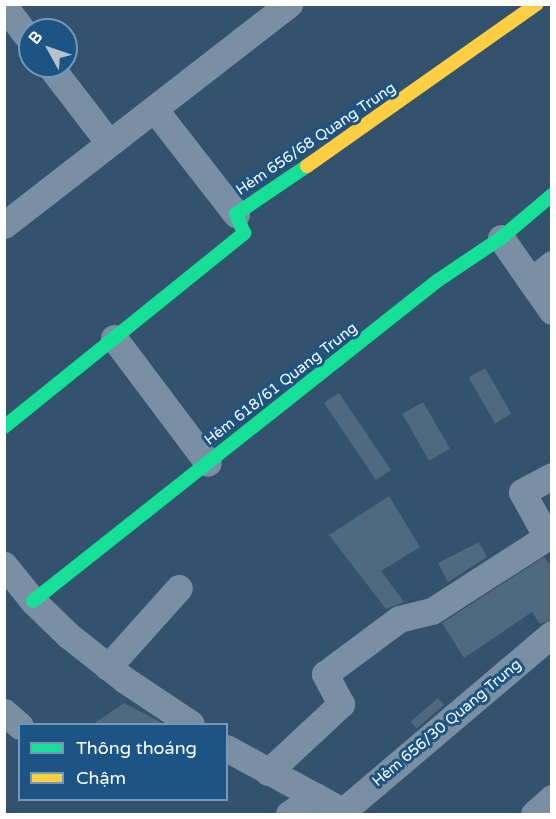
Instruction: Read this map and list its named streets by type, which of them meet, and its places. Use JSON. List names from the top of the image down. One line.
{"streets":{"street":["Hẻm 656/68 Quang Trung","Hẻm 618/61 Quang Trung","Hẻm 656/30 Quang Trung"]},"legend":["Thông thoáng","Chậm"],"north":"top left"}
